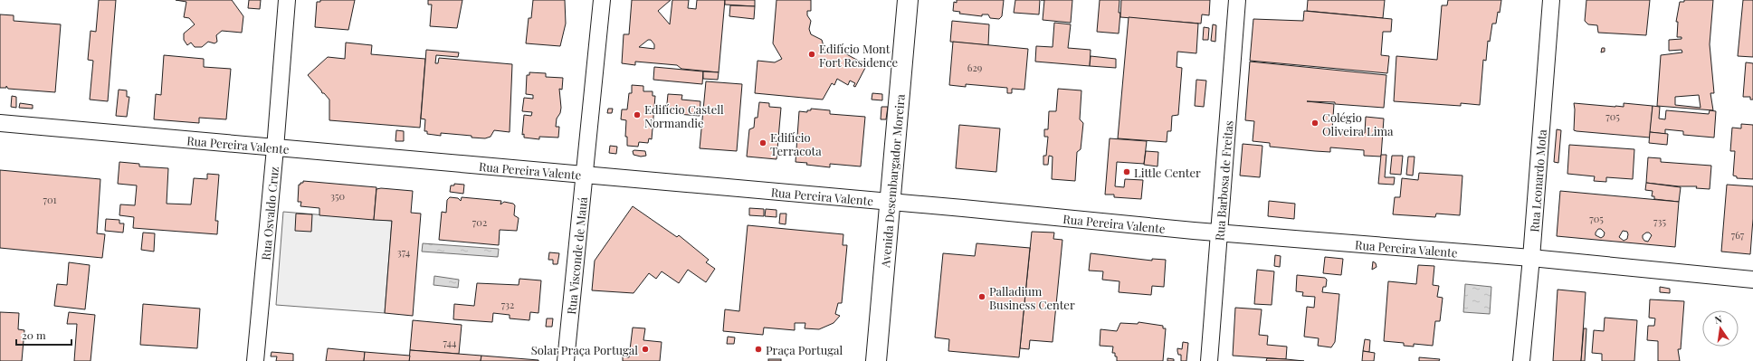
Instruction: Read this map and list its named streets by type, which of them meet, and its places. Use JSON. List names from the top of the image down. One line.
{"streets":{"main road":["Avenida Desembargador Moreira"],"street":["Rua Pereira Valente","Rua Barbosa de Freitas","Rua Leonardo Mota","Rua Osvaldo Cruz","Rua Visconde de Mauá"]},"crossings":[["Rua Pereira Valente","Rua Barbosa de Freitas"],["Rua Pereira Valente","Avenida Desembargador Moreira"],["Rua Pereira Valente","Rua Leonardo Mota"],["Rua Pereira Valente","Rua Osvaldo Cruz"],["Rua Pereira Valente","Rua Visconde de Mauá"]],"places":["Edifício Mont Fort Residence","Edifício Castell Normandie","Colégio Oliveira Lima","Edifício Terracota","Little Center","Palladium Business Center","Solar Praça Portugal","Praça Portugal"],"house_numbers":["629","705","350","701","705","735","702","767","374","732","744"],"scale_bar":"20 m","north":"top"}
